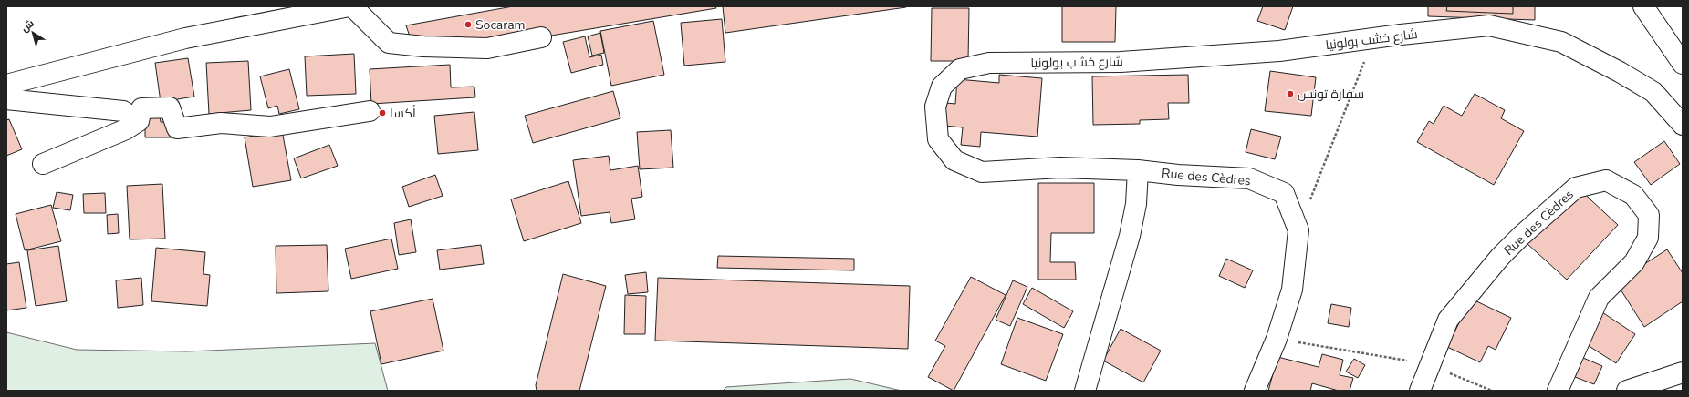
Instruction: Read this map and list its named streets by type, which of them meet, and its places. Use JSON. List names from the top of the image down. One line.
{"streets":{"street":["شارع خشب بولونيا","Rue des Cèdres"]},"crossings":[["شارع خشب بولونيا","Rue des Cèdres"]],"places":["Socaram","سفارة تونس","أكسا"],"north":"top left"}
